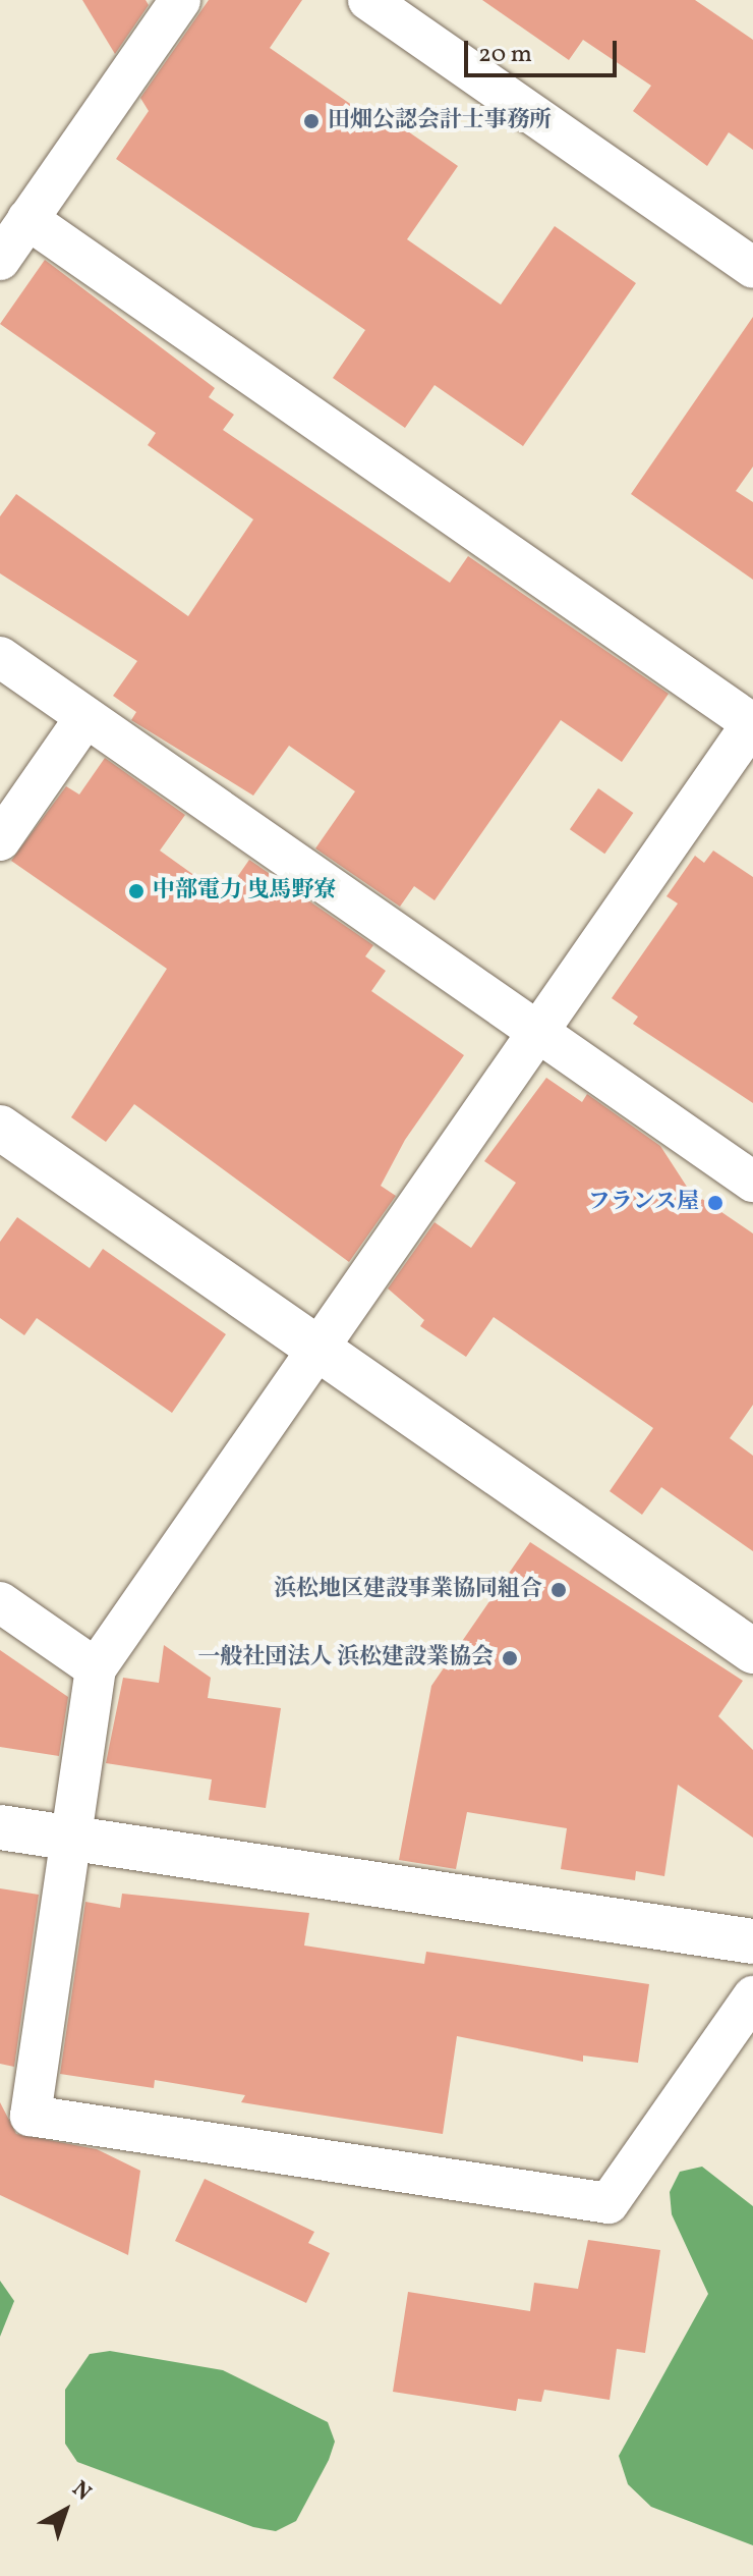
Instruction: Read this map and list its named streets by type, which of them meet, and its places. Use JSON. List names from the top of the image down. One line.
{"places":["田畑公認会計士事務所","中部電力 曳馬野寮","フランス屋","浜松地区建設事業協同組合","一般社団法人 浜松建設業協会"],"scale_bar":"20 m","north":"top right"}
